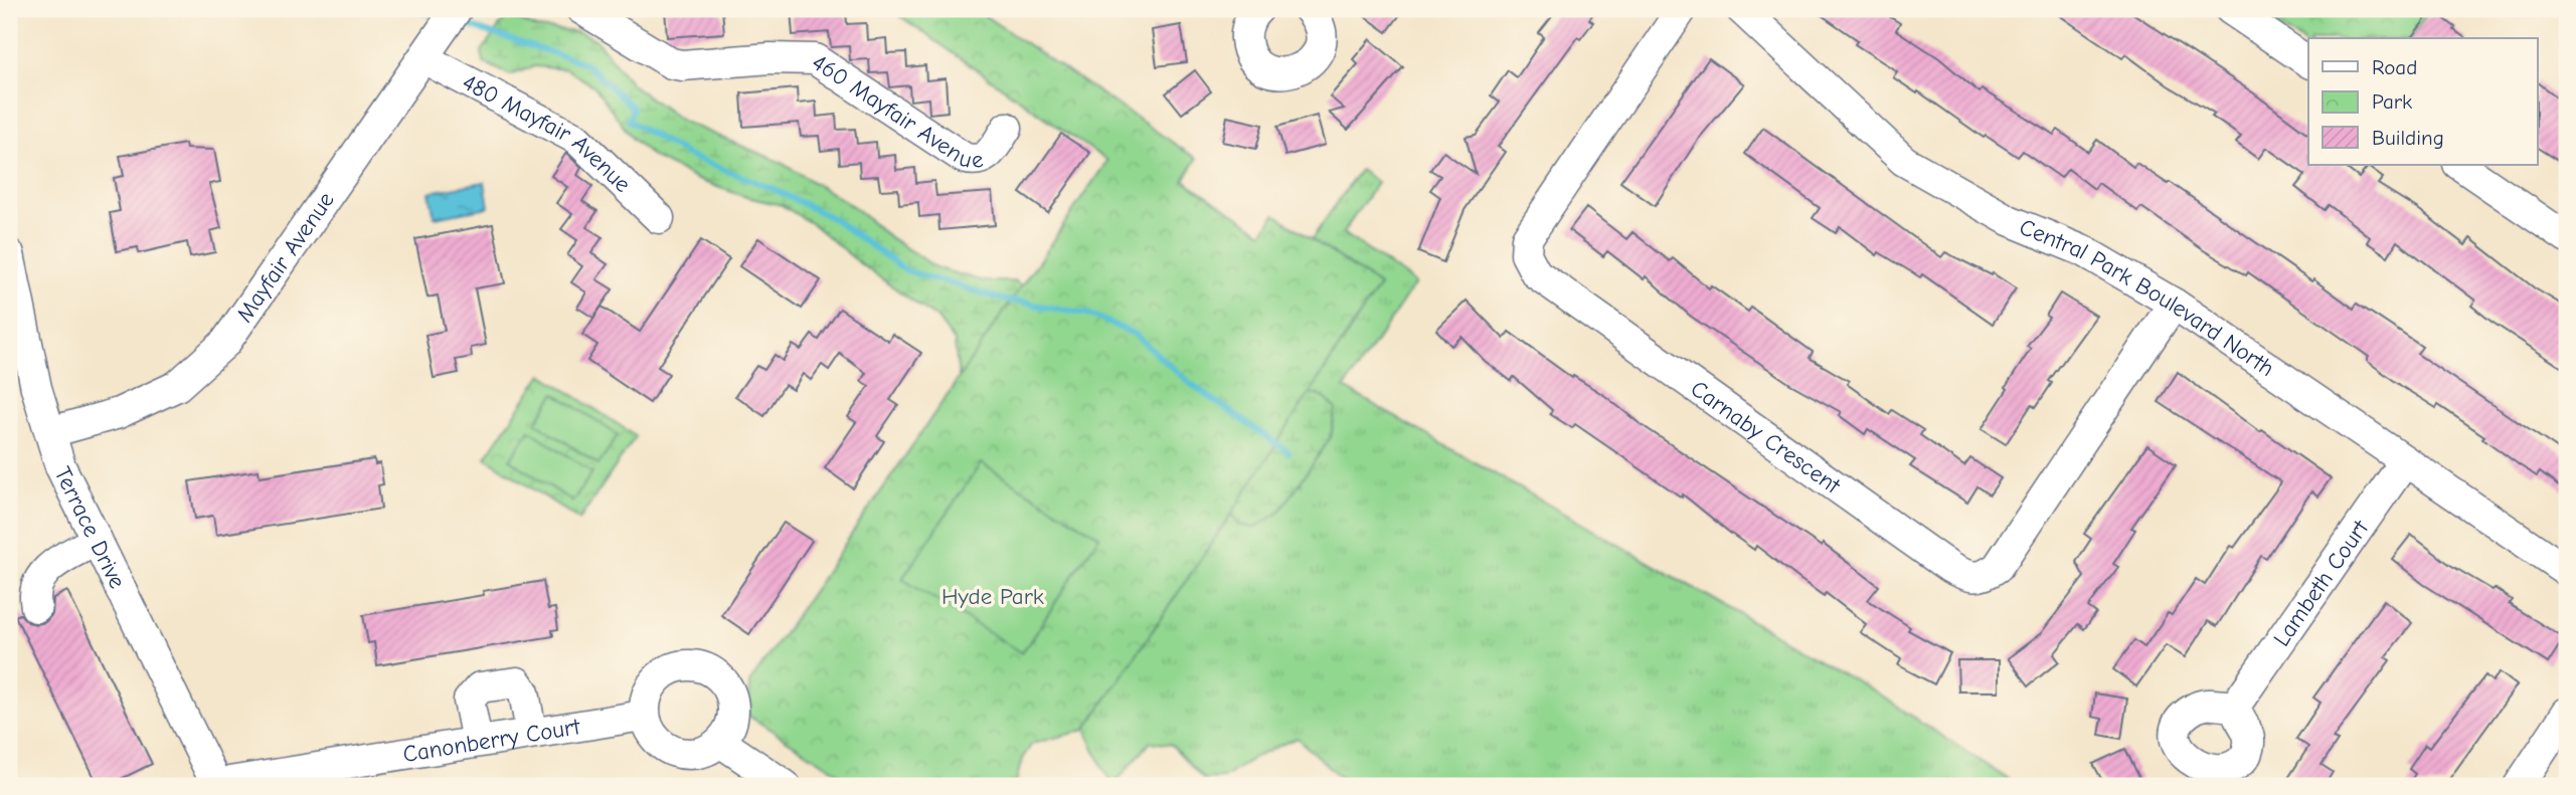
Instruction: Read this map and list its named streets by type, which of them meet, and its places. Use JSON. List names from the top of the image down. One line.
{"streets":{"street":["460 Mayfair Avenue","480 Mayfair Avenue","Mayfair Avenue","Central Park Boulevard North","Carnaby Crescent","Terrace Drive","Lambeth Court","Canonberry Court"]},"crossings":[["480 Mayfair Avenue","Mayfair Avenue"],["Mayfair Avenue","Terrace Drive"],["Central Park Boulevard North","Carnaby Crescent"],["Central Park Boulevard North","Lambeth Court"],["Terrace Drive","Canonberry Court"]],"parks":["Hyde Park"],"legend":["Road","Park","Building"]}
